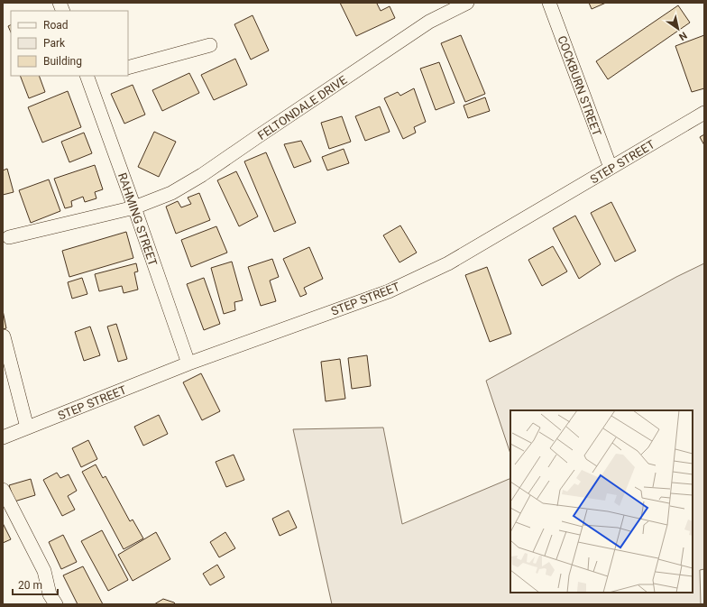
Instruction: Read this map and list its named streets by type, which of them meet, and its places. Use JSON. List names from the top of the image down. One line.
{"streets":{"street":["COCKBURN STREET","FELTONDALE DRIVE","STEP STREET","RAHMING STREET"]},"crossings":[["COCKBURN STREET","STEP STREET"],["FELTONDALE DRIVE","RAHMING STREET"],["STEP STREET","RAHMING STREET"]],"legend":["Road","Park","Building"],"scale_bar":"20 m","north":"bottom right"}
